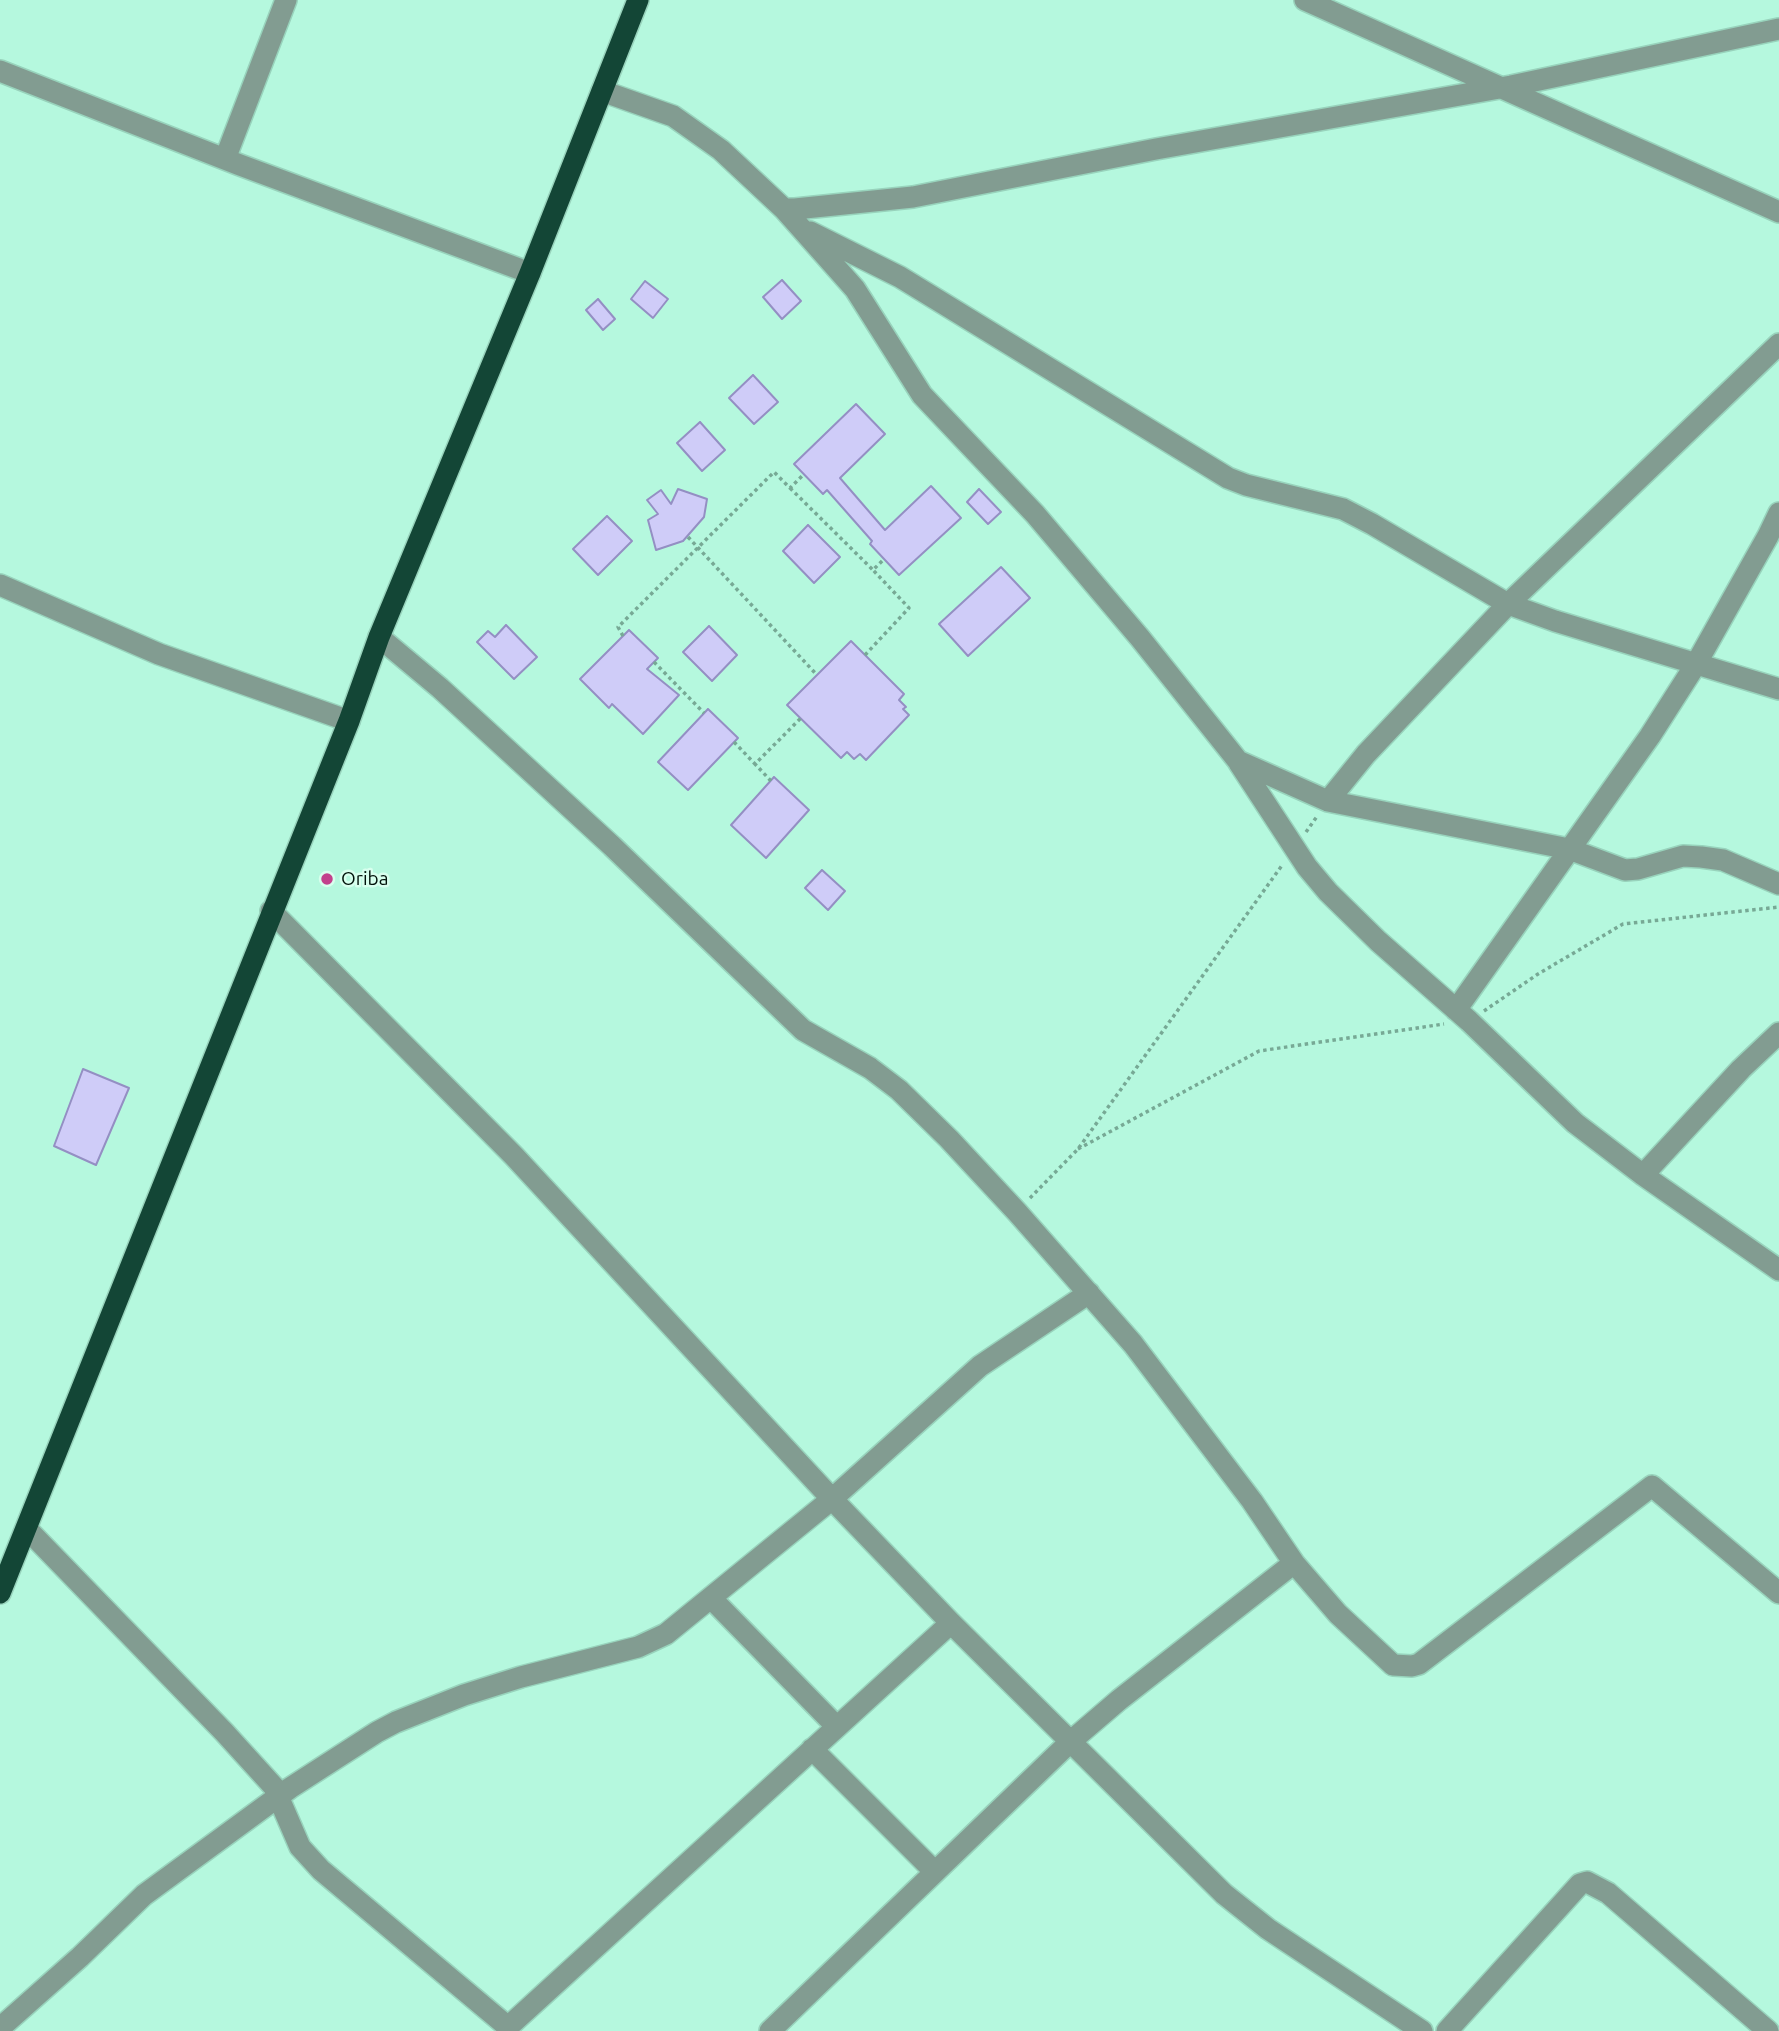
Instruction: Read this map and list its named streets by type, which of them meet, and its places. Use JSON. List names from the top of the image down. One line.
{"places":["Oriba"]}
